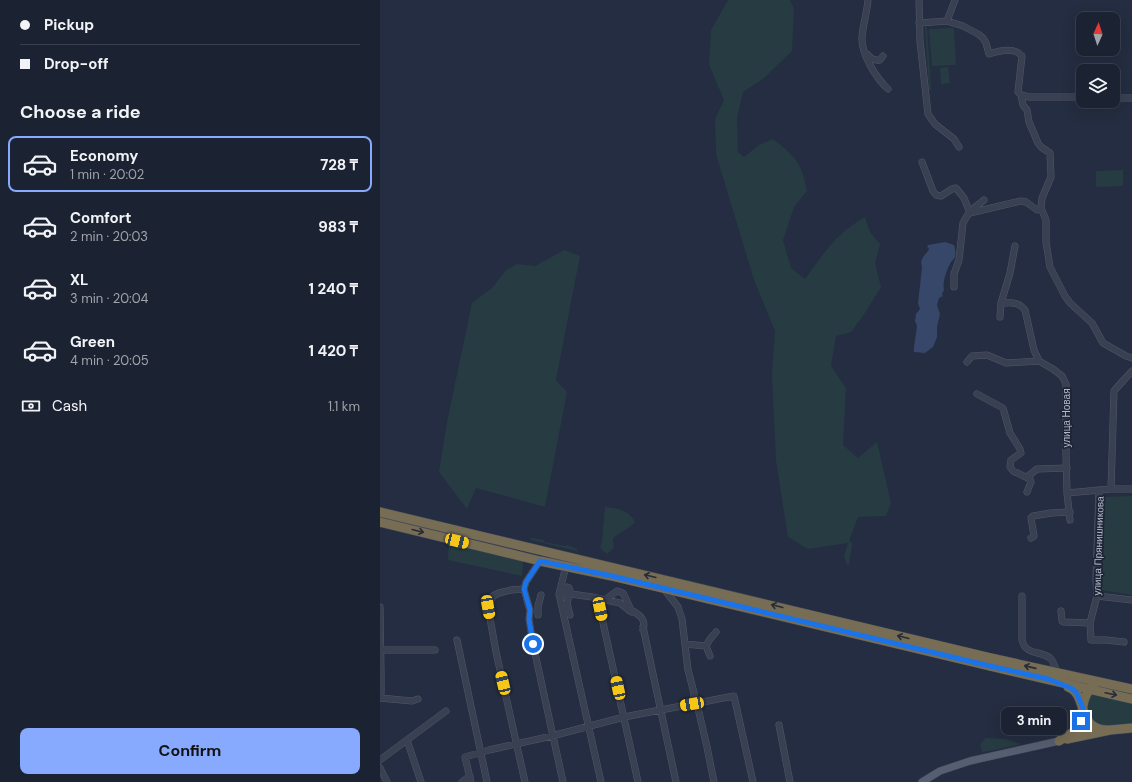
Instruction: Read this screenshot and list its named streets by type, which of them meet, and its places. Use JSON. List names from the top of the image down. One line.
{"streets":{"street":["улица Новая","улица Прянишникова"]},"north":"top","page":{"banner":["Pickup","Drop-off"],"heading":"Choose a ride","list":[{"name":"Economy","note":"1 min · 20:02","value":"728 ₸"},{"name":"Comfort","note":"2 min · 20:03","value":"983 ₸"},{"name":"XL","note":"3 min · 20:04","value":"1 240 ₸"},{"name":"Green","note":"4 min · 20:05","value":"1 420 ₸"}],"pay":["Cash","1.1 km"],"bubble":"3 min","buttons":"Confirm"}}
